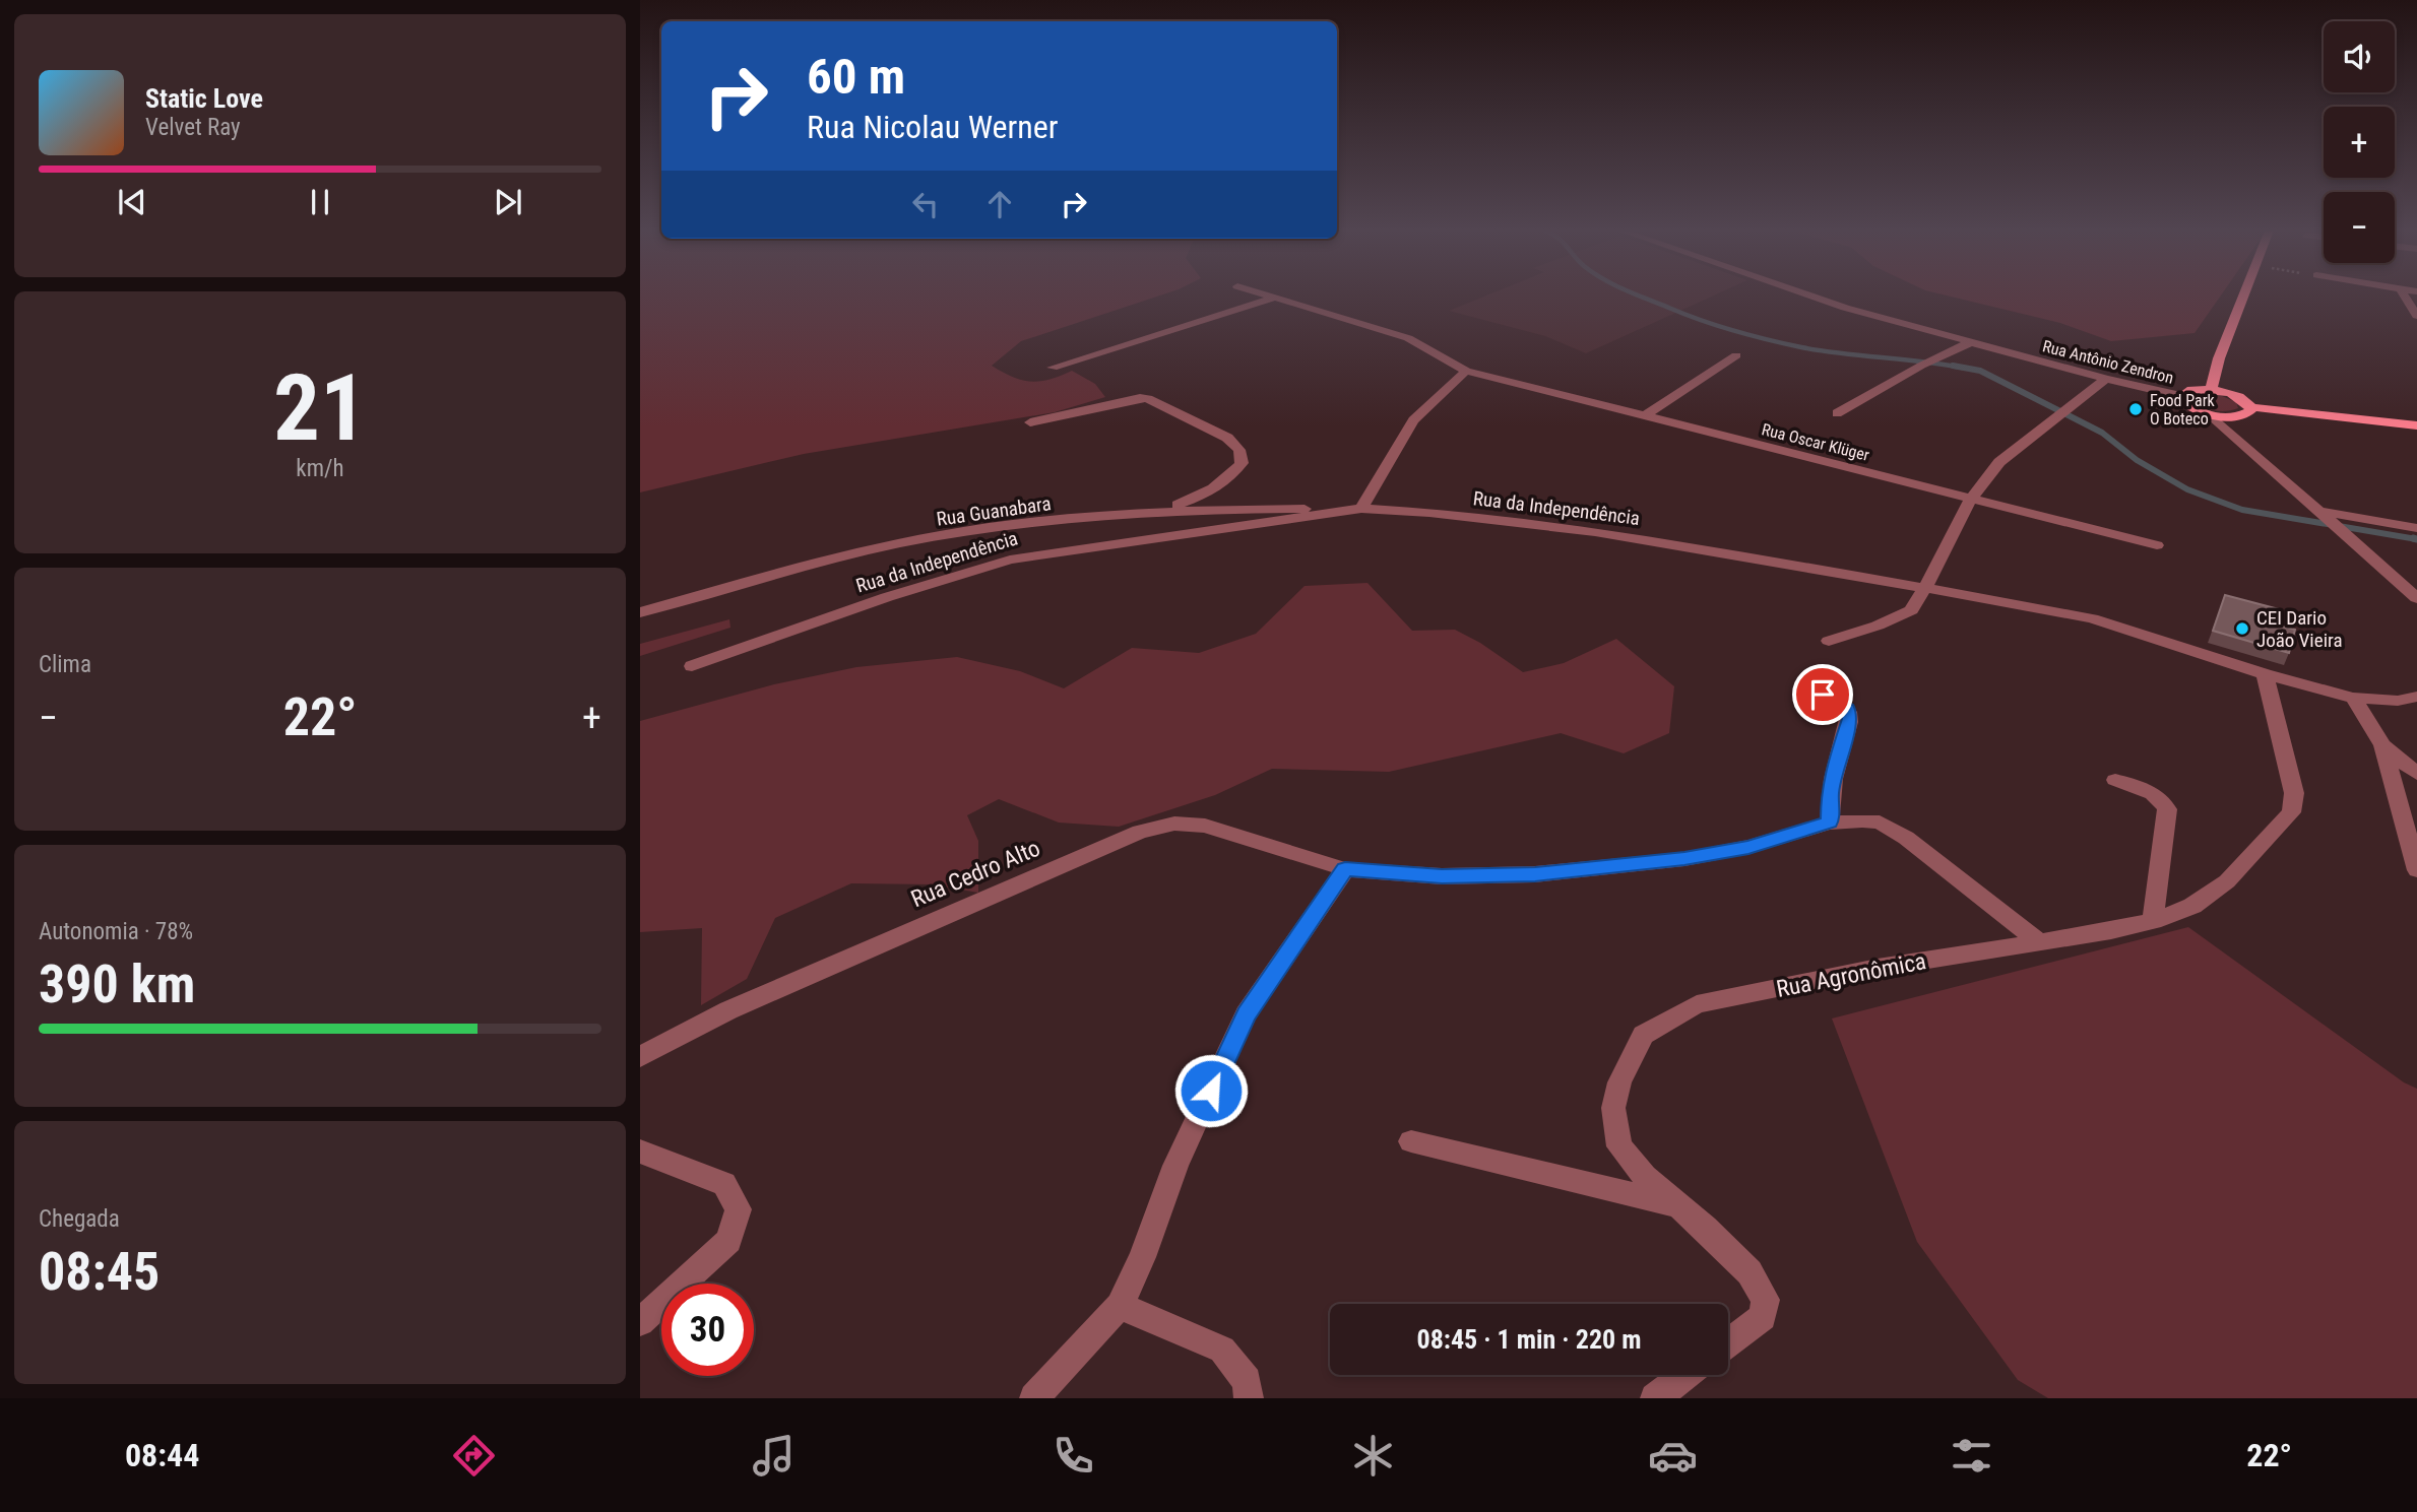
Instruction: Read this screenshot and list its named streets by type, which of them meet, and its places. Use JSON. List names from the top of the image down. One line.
{"streets":{"street":["Rua Antônio Zendron","Rua Oscar Klüger","Rua da Independência","Rua Guanabara","Rua Cedro Alto","Rua Agronômica"]},"crossings":[["Rua da Independência","Rua Guanabara"],["Rua da Independência","Rua Agronômica"],["Rua Cedro Alto","Rua Agronômica"]],"places":["Food Park O Boteco","CEI Dario João Vieira"],"page":{"map_buttons":["+","−"],"turn":["60 m","Rua Nicolau Werner"],"song":["Static Love","Velvet Ray"],"tile":[["21","km/h"],"Clima",["Autonomia · 78%","390 km"],["Chegada","08:45"]],"heat":["−","22°","+"],"limit":"30","trip":"08:45 · 1 min · 220 m","tabs":["08:44","22°"]}}
